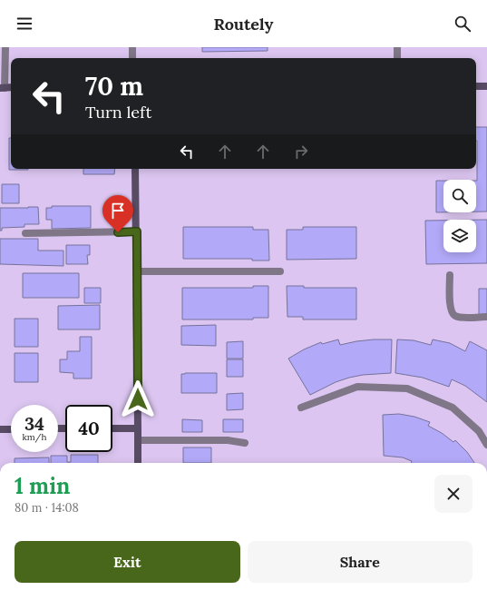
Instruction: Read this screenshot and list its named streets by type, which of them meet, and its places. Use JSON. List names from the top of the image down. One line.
{"page":{"header":"Routely","turn":["70 m","Turn left"],"speed":"34 km/h","limit":"40","heading":["1 min","80 m · 14:08"],"buttons":["Exit","Share"]}}
